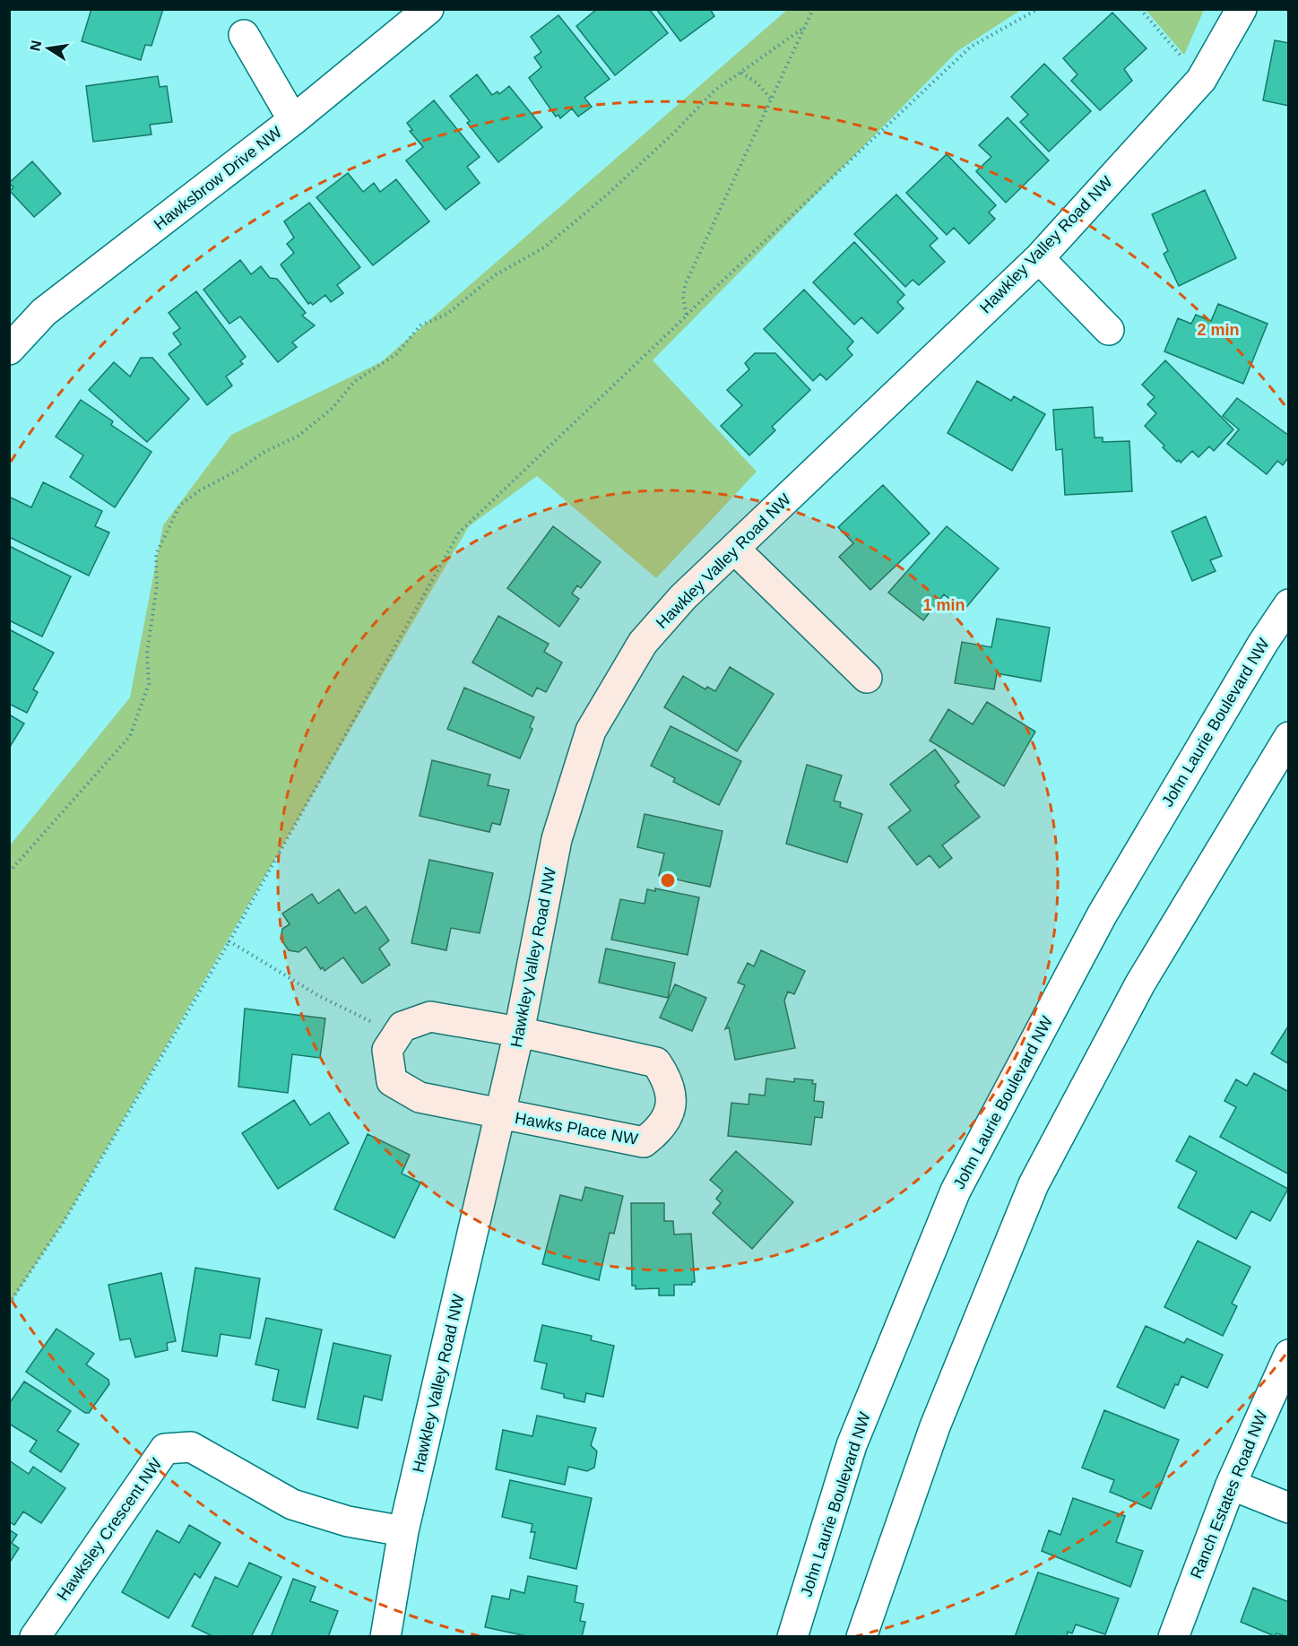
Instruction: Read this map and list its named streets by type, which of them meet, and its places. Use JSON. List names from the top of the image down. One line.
{"streets":{"street":["Hawksbrow Drive NW","Hawkley Valley Road NW","John Laurie Boulevard NW","Hawks Place NW","Ranch Estates Road NW","Hawksley Crescent NW"]},"crossings":[["Hawkley Valley Road NW","Hawks Place NW"],["Hawkley Valley Road NW","Hawksley Crescent NW"]],"north":"left","rings":["2 min","1 min"]}
